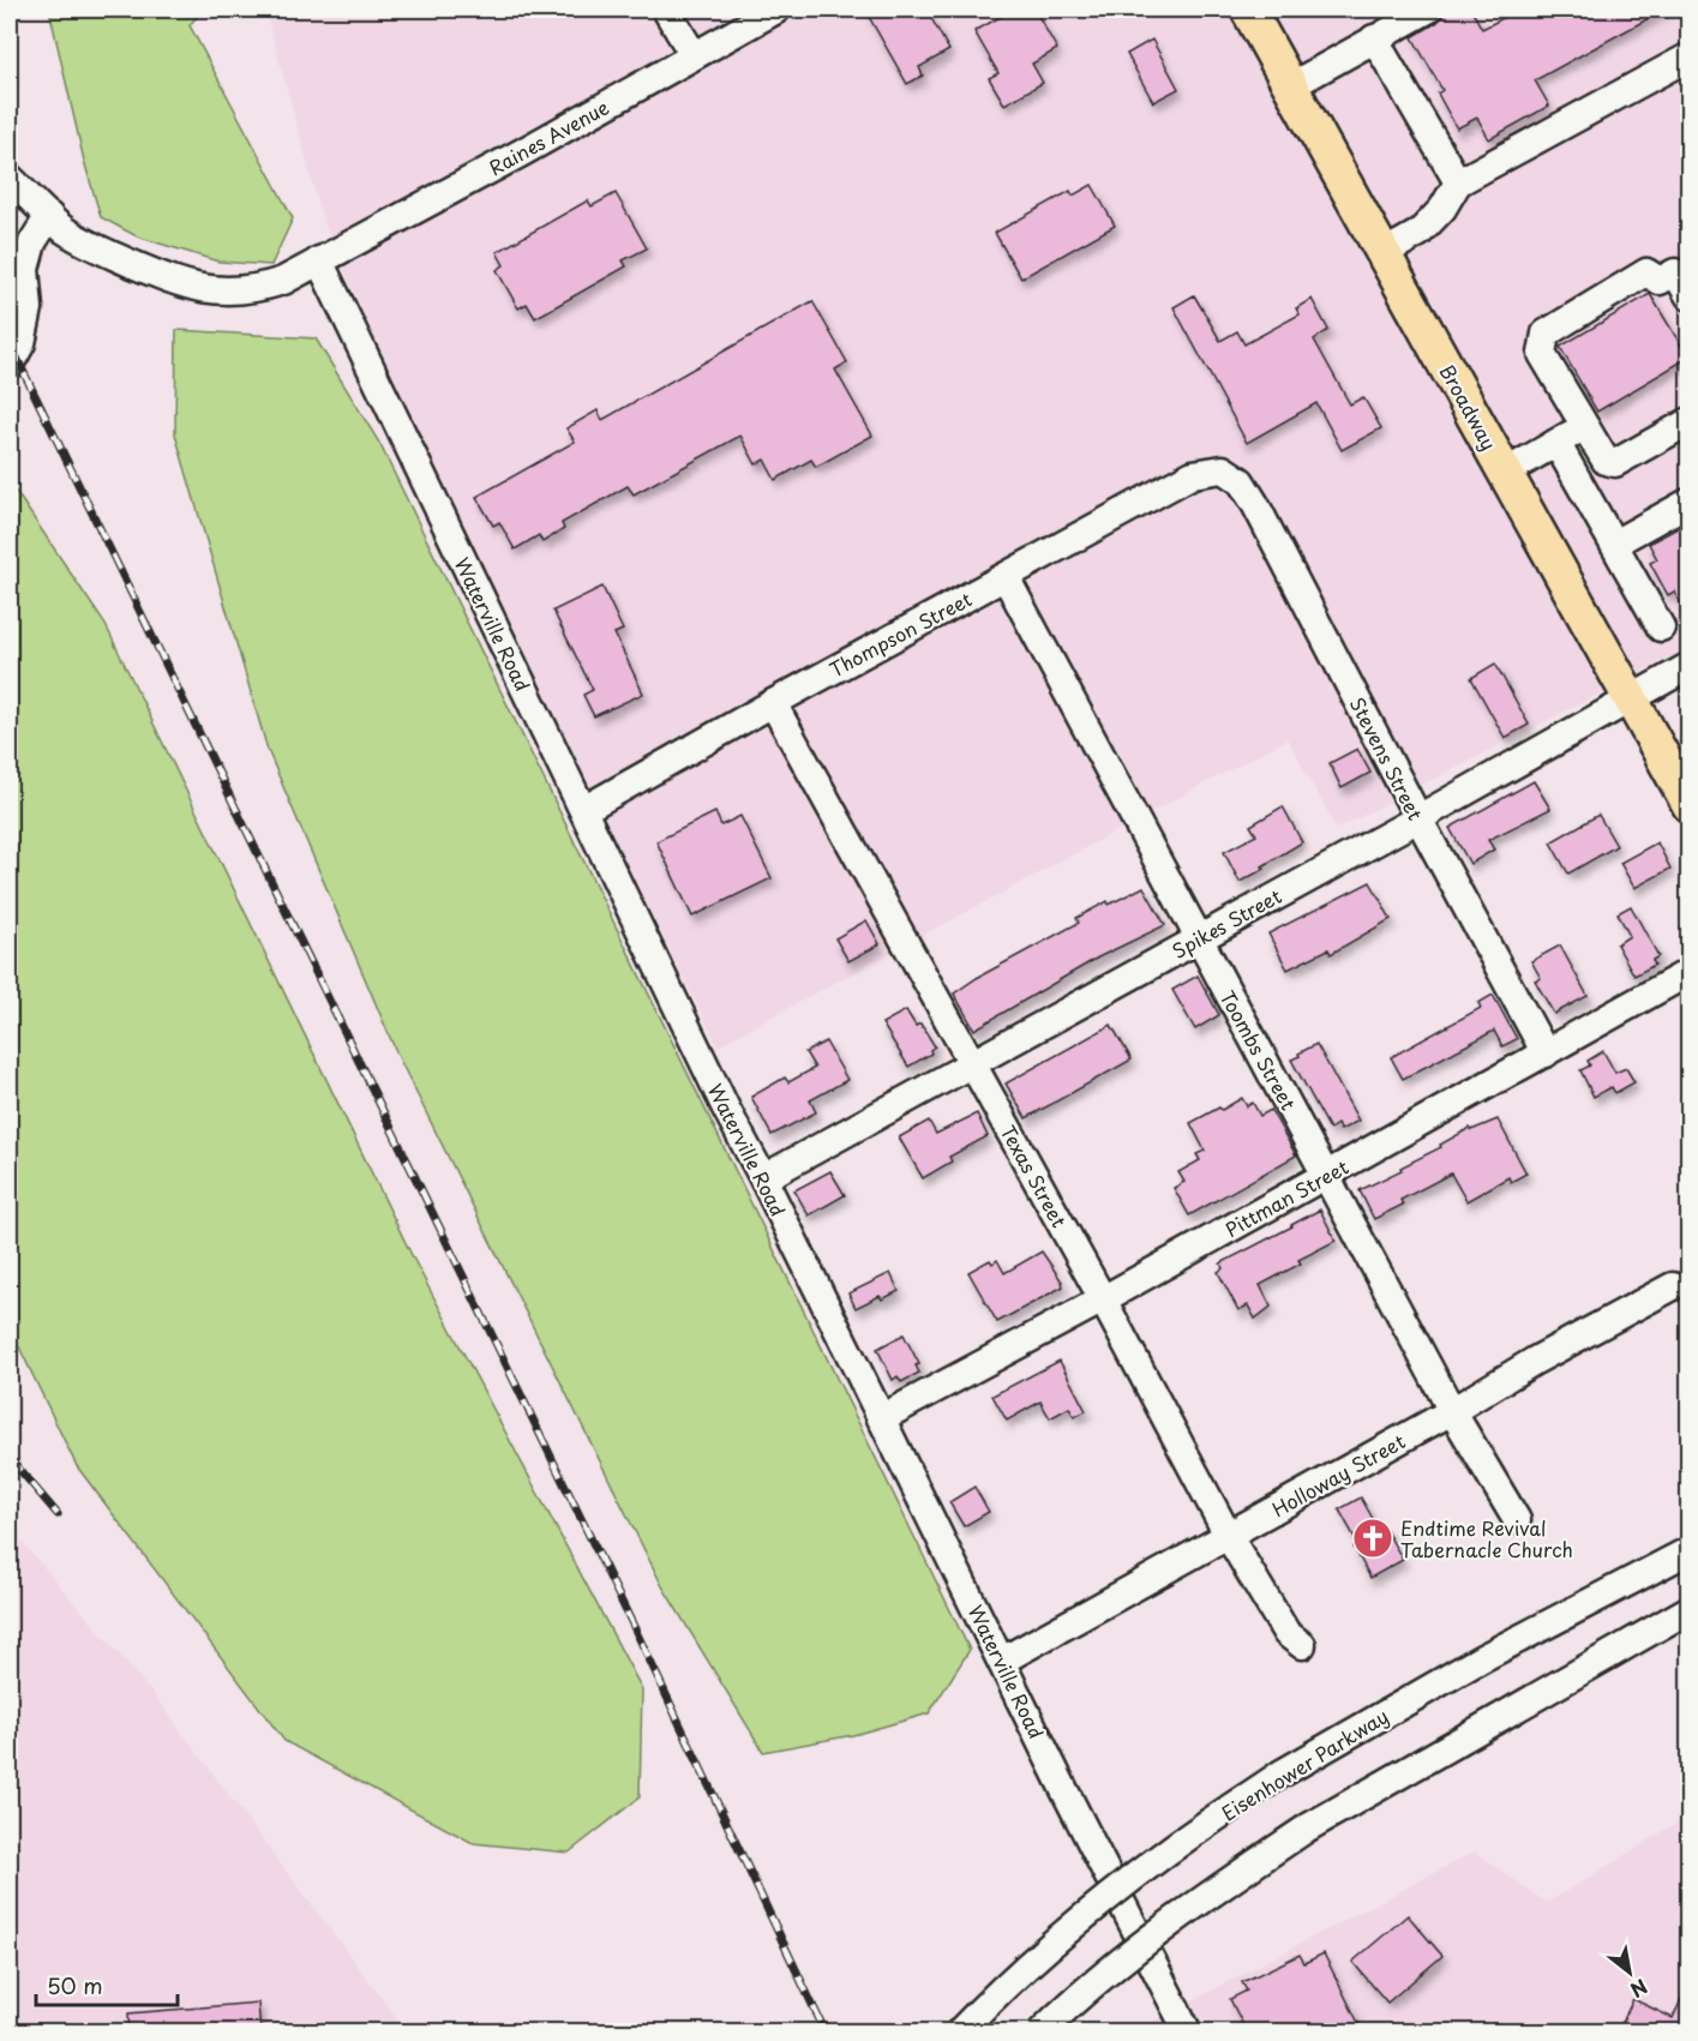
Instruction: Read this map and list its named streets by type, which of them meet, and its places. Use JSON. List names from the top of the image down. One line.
{"streets":{"main road":["Broadway"],"street":["Raines Avenue","Waterville Road","Thompson Street","Stevens Street","Spikes Street","Toombs Street","Texas Street","Pittman Street","Holloway Street","Eisenhower Parkway"]},"crossings":[["Raines Avenue","Waterville Road"],["Broadway","Spikes Street"],["Waterville Road","Thompson Street"],["Waterville Road","Spikes Street"],["Waterville Road","Pittman Street"],["Waterville Road","Holloway Street"],["Thompson Street","Stevens Street"],["Thompson Street","Toombs Street"],["Thompson Street","Texas Street"],["Stevens Street","Spikes Street"],["Stevens Street","Pittman Street"],["Spikes Street","Toombs Street"],["Spikes Street","Texas Street"],["Toombs Street","Pittman Street"],["Toombs Street","Holloway Street"],["Texas Street","Pittman Street"],["Texas Street","Holloway Street"]],"places":{"church":["Endtime Revival Tabernacle Church"]},"scale_bar":"50 m","north":"bottom right"}
